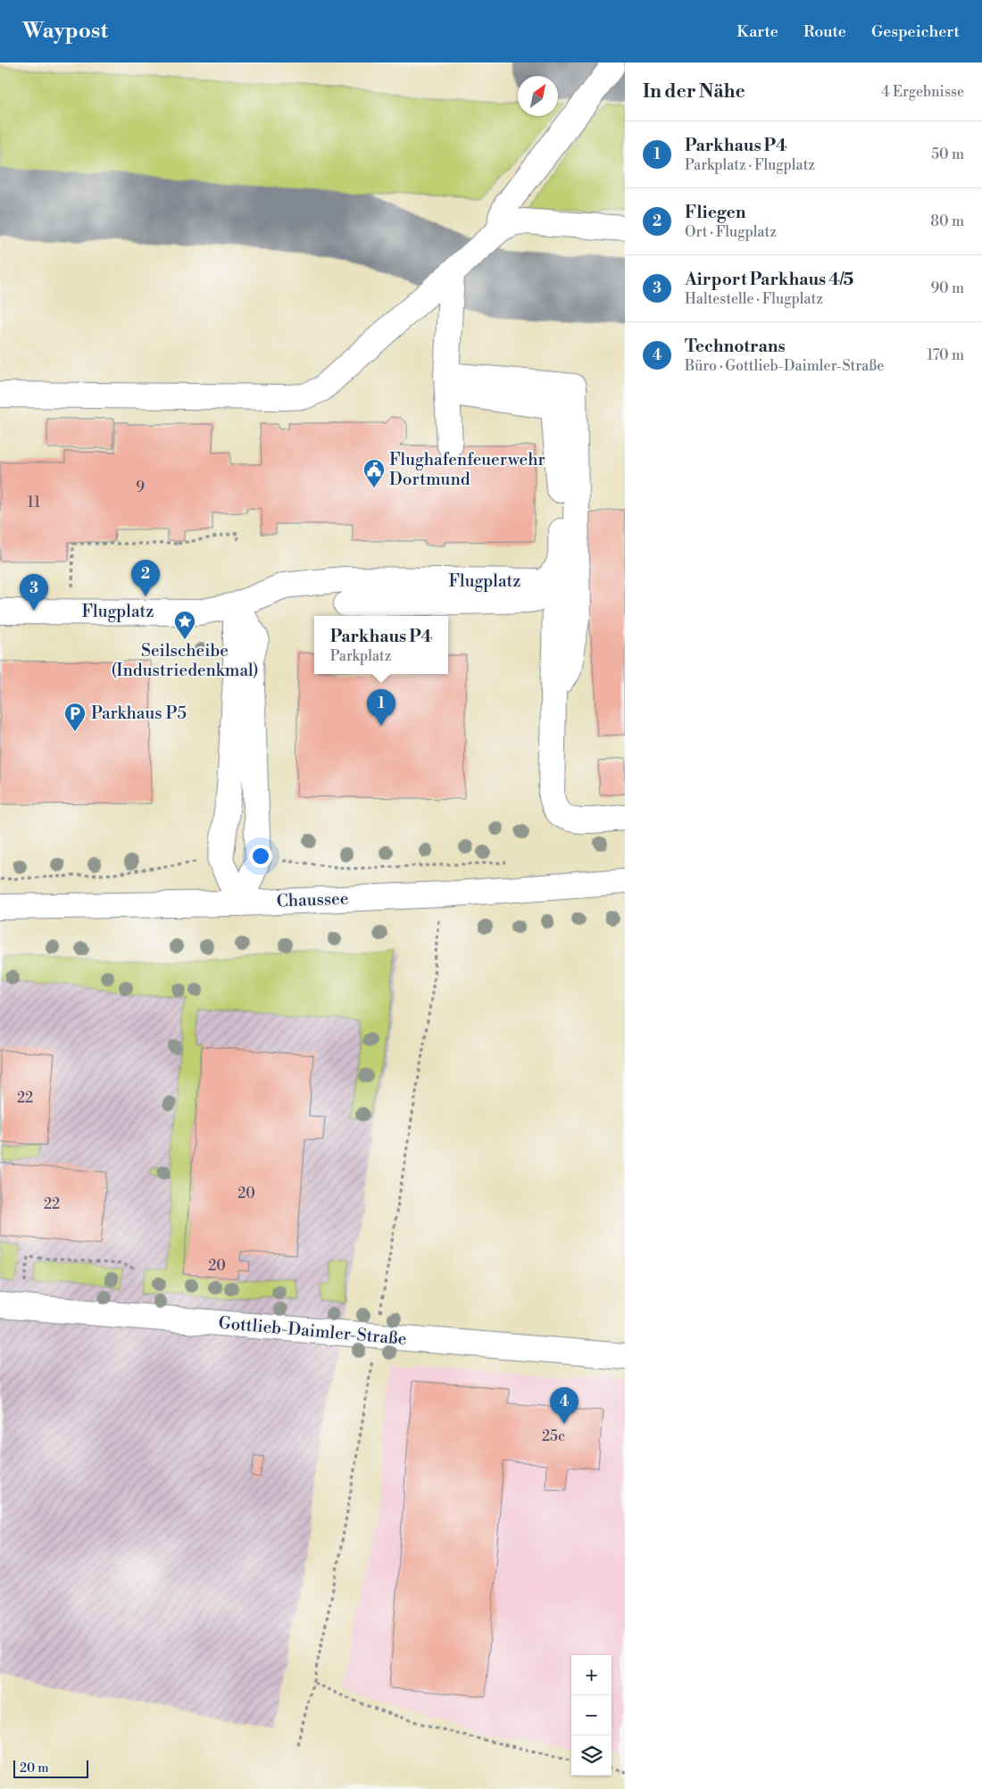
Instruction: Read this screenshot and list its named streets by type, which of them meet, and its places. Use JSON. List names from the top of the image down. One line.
{"streets":{"street":["Flugplatz","Chaussee","Gottlieb-Daimler-Straße"]},"places":{"public building":["Flughafenfeuerwehr Dortmund"],"place":["Seilscheibe (Industriedenkmal)"],"parking":["Parkhaus P5"]},"house_numbers":["9","11","22","20","22","20","25c"],"scale_bar":"20 m","north":"top right","page":{"header":"Waypost","nav":["Karte","Route","Gespeichert"],"heading":["In der Nähe","4 Ergebnisse"],"list":[{"mark":"1","name":"Parkhaus P4","note":"Parkplatz · Flugplatz","value":"50 m"},{"mark":"2","name":"Fliegen","note":"Ort · Flugplatz","value":"80 m"},{"mark":"3","name":"Airport Parkhaus 4/5","note":"Haltestelle · Flugplatz","value":"90 m"},{"mark":"4","name":"Technotrans","note":"Büro · Gottlieb-Daimler-Straße","value":"170 m"}],"pins":["2","3","1","4"],"popup":["Parkhaus P4","Parkplatz"],"map_buttons":["+","−"],"scale":"20 m"}}
